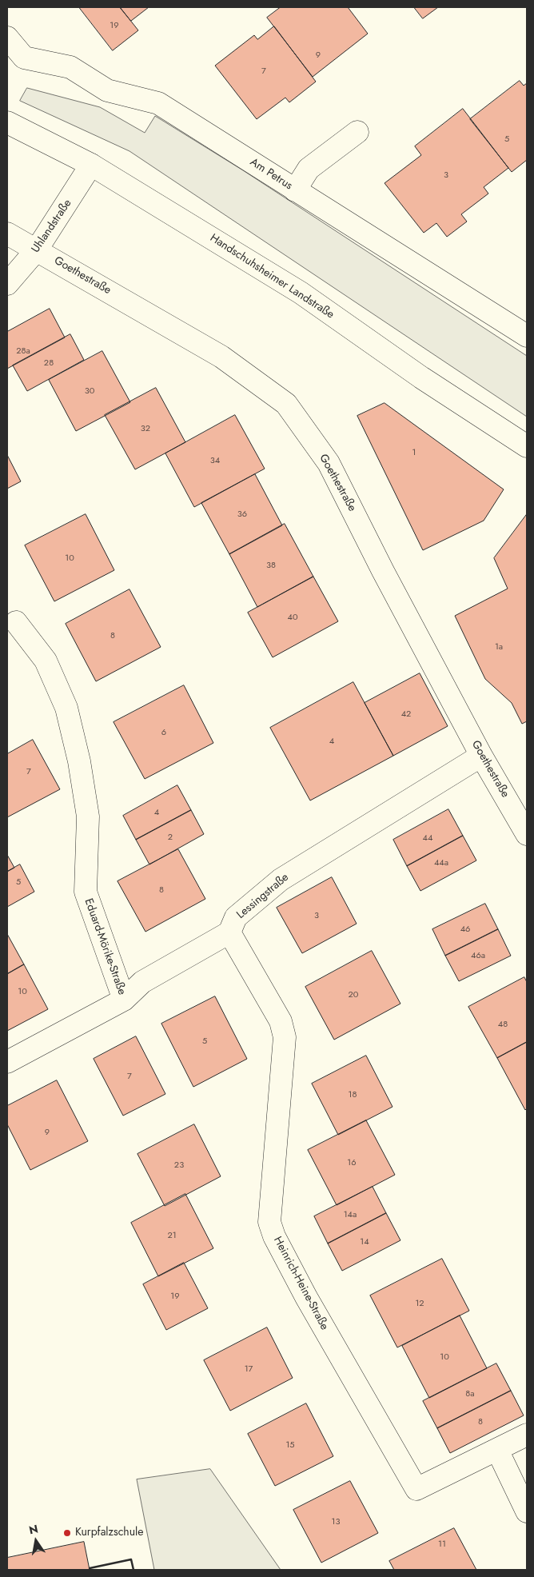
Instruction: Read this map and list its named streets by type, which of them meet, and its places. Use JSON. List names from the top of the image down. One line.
{"streets":{"street":["Am Petrus","Uhlandstraße","Goethestraße","Handschuhsheimer Landstraße","Lessingstraße","Eduard-Mörike-Straße","Heinrich-Heine-Straße"]},"crossings":[["Uhlandstraße","Goethestraße"],["Uhlandstraße","Handschuhsheimer Landstraße"],["Goethestraße","Lessingstraße"],["Lessingstraße","Eduard-Mörike-Straße"],["Lessingstraße","Heinrich-Heine-Straße"]],"places":["Kurpfalzschule"],"house_numbers":["19","9","7","5","3","28a","28","30","32","1","34","36","10","38","40","8","1a","42","6","4","7","4","2","44","44a","5","8","3","46","46a","10","20","48","5","7","18","9","16","23","14a","21","14","19","12","10","17","8a","8","15","13","11"],"north":"top"}
